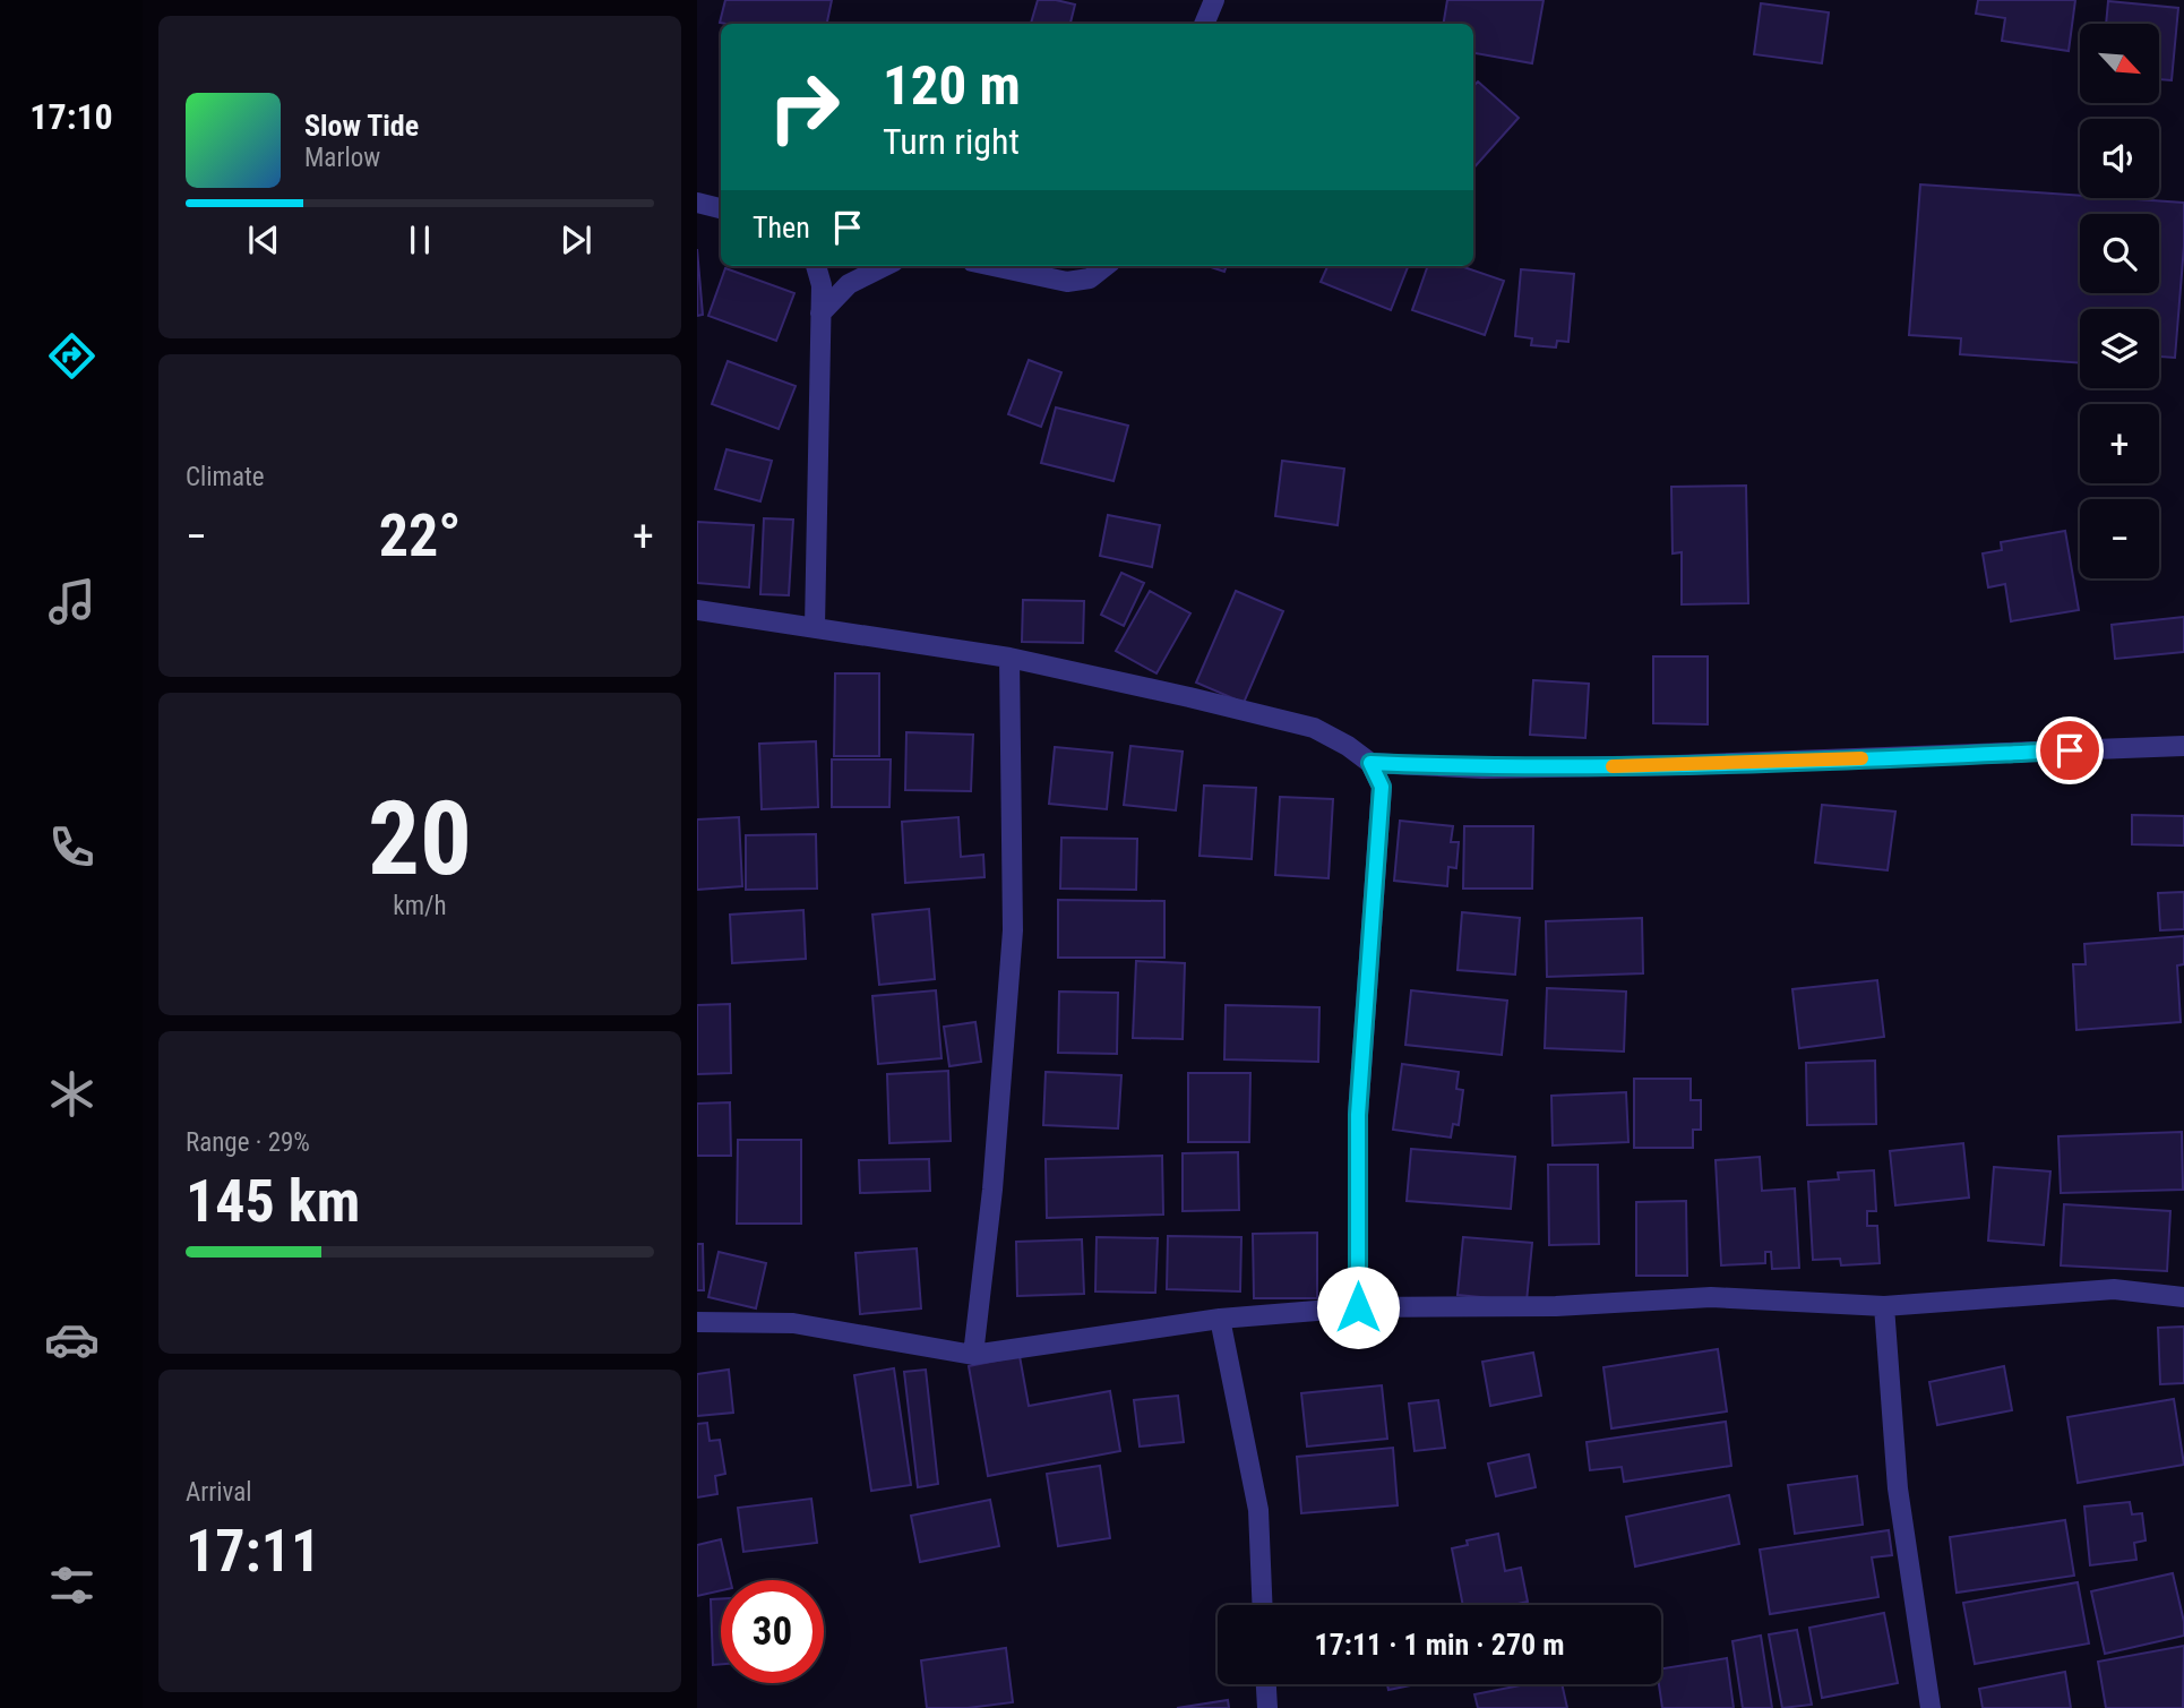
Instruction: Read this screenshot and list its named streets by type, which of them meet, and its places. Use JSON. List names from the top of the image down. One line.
{"north":"bottom right","page":{"tabs":"17:10","map_buttons":["+","−"],"turn":["120 m","Turn right"],"song":["Slow Tide","Marlow"],"then":"Then","tile":["Climate",["20","km/h"],["Range · 29%","145 km"],["Arrival","17:11"]],"heat":["−","22°","+"],"limit":"30","trip":"17:11 · 1 min · 270 m"}}
